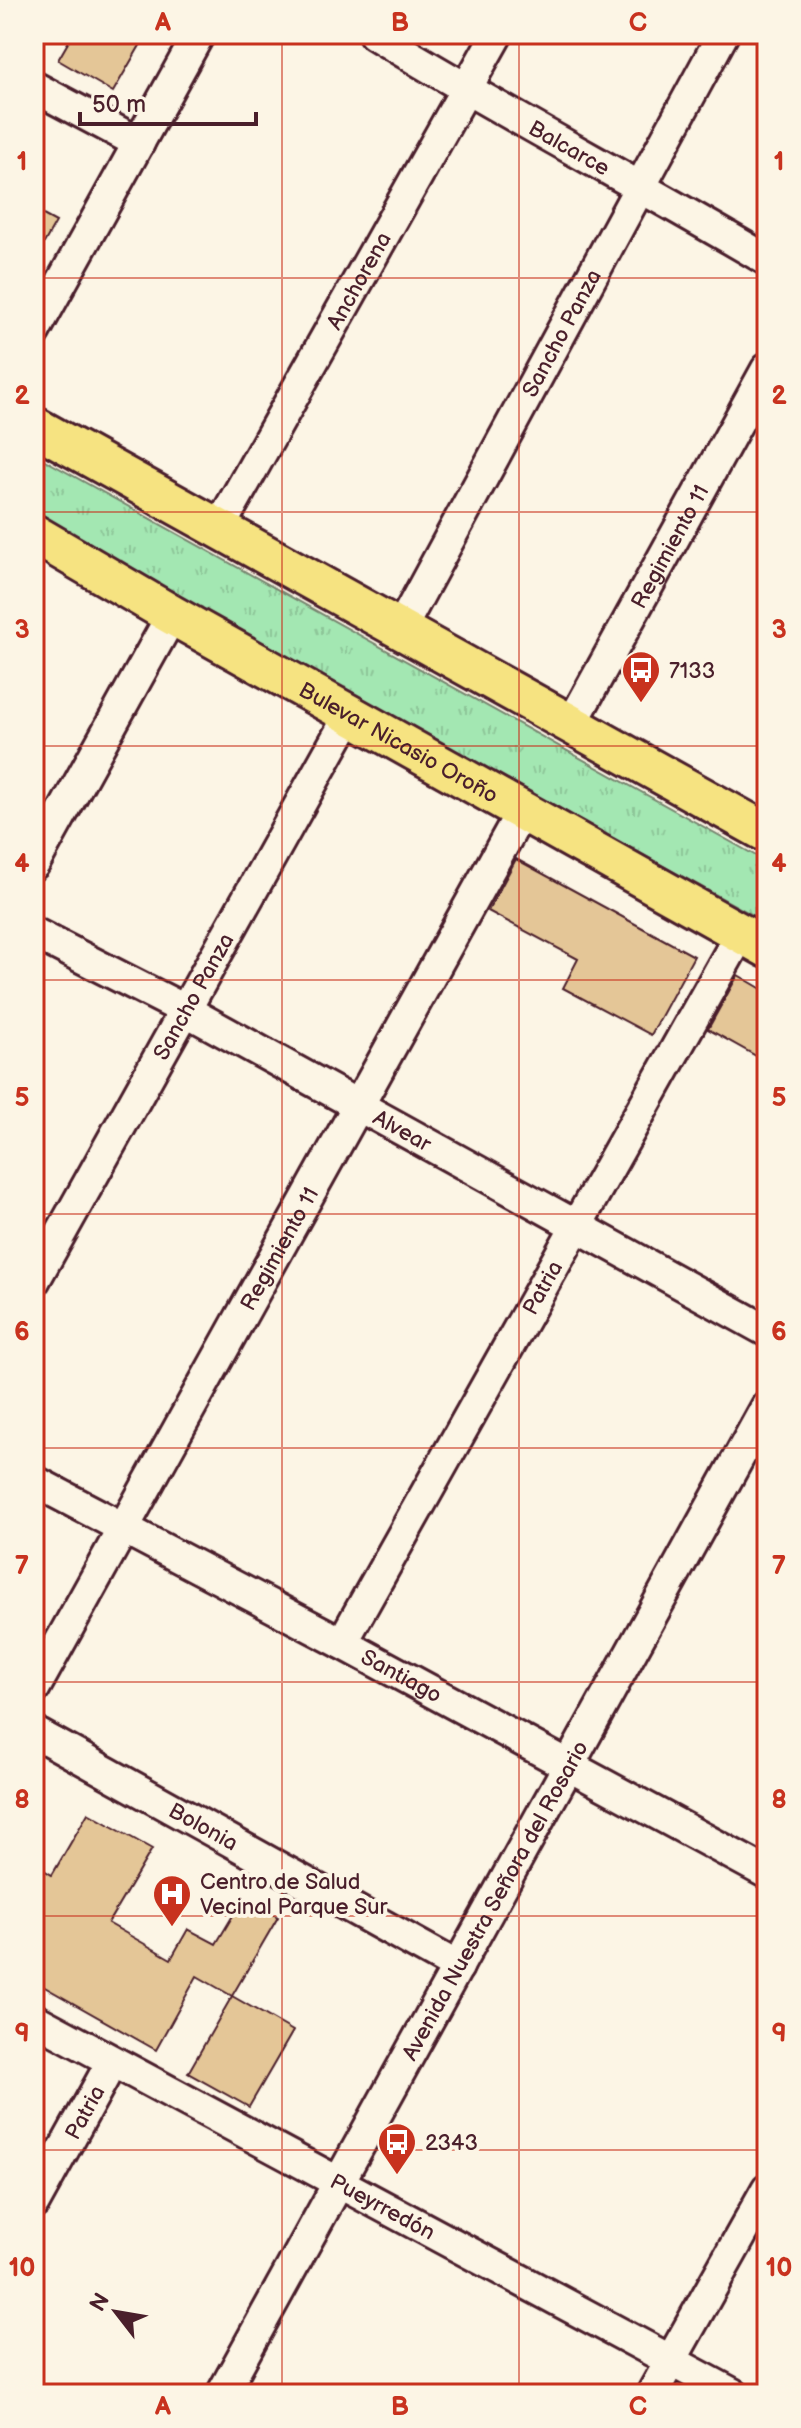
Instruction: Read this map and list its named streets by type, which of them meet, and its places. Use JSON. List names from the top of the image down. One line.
{"streets":{"main road":["Bulevar Nicasio Oroño"],"street":["Balcarce","Anchorena","Sancho Panza","Regimiento 11","Alvear","Patria","Santiago","Bolonia","Avenida Nuestra Señora del Rosario","Pueyrredón"]},"crossings":[["Balcarce","Anchorena"],["Balcarce","Sancho Panza"],["Sancho Panza","Bulevar Nicasio Oroño"],["Sancho Panza","Alvear"],["Regimiento 11","Bulevar Nicasio Oroño"],["Regimiento 11","Alvear"],["Regimiento 11","Santiago"],["Bulevar Nicasio Oroño","Patria"],["Alvear","Patria"],["Patria","Santiago"],["Patria","Pueyrredón"],["Santiago","Avenida Nuestra Señora del Rosario"],["Bolonia","Avenida Nuestra Señora del Rosario"],["Avenida Nuestra Señora del Rosario","Pueyrredón"]],"places":{"bus stop":["7133","2343"],"hospital":["Centro de Salud Vecinal Parque Sur"]},"scale_bar":"50 m","north":"top left","grid":{"columns":["A","B","C"],"rows":["1","2","3","4","5","6","7","8","9","10"]}}
